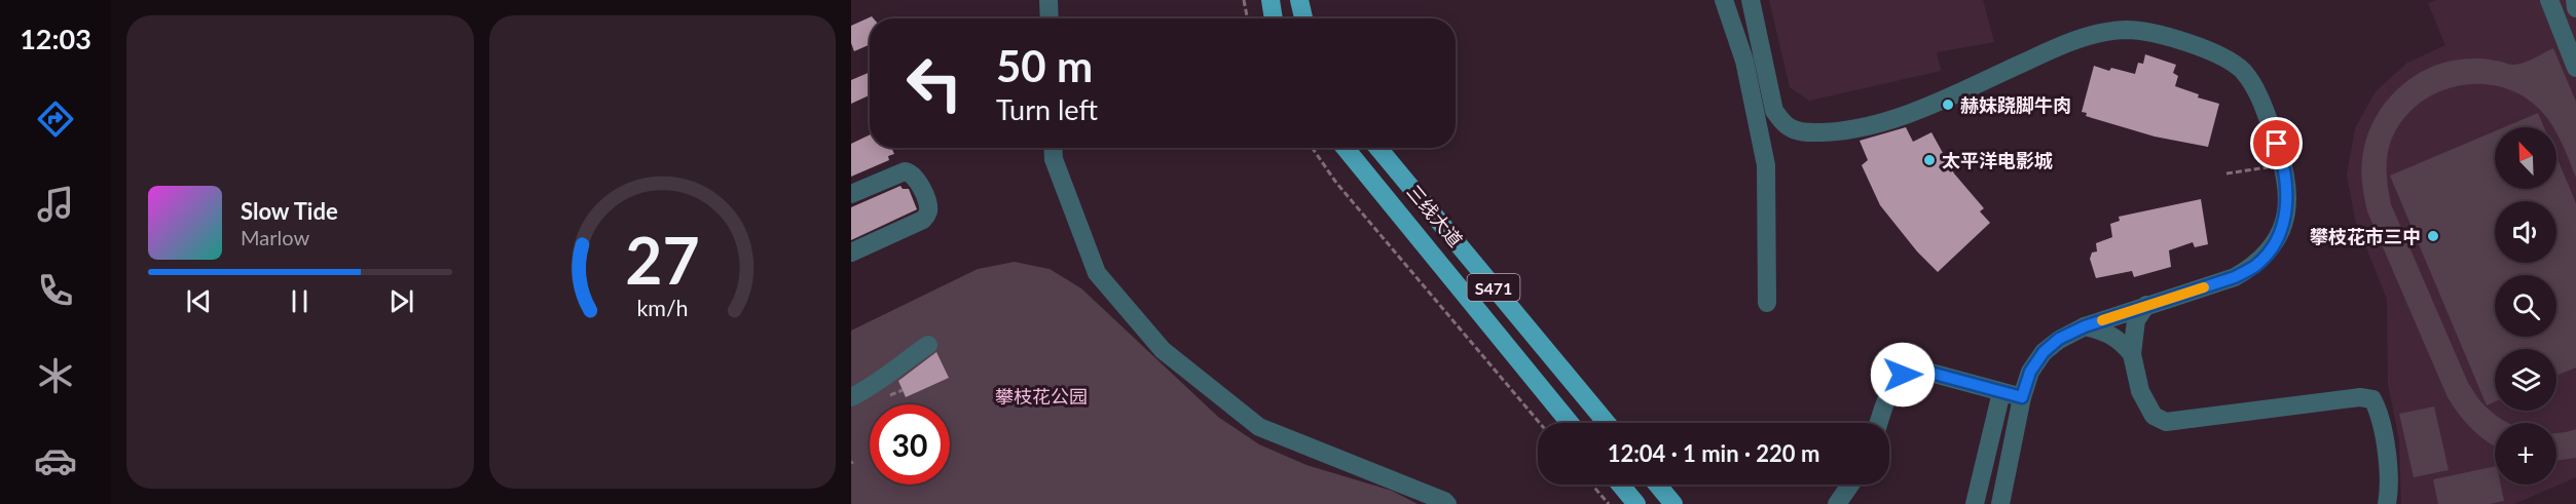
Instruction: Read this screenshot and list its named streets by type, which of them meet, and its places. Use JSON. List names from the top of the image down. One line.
{"streets":{"main road":["三线大道","S471"]},"parks":["攀枝花公园"],"places":["赫妹跷脚牛肉","太平洋电影城","攀枝花市三中"],"north":"top left","page":{"tabs":"12:03","turn":["50 m","Turn left"],"map_buttons":"+","song":["Slow Tide","Marlow"],"limit":"30","trip":"12:04 · 1 min · 220 m","gauge":["27","km/h"]}}
